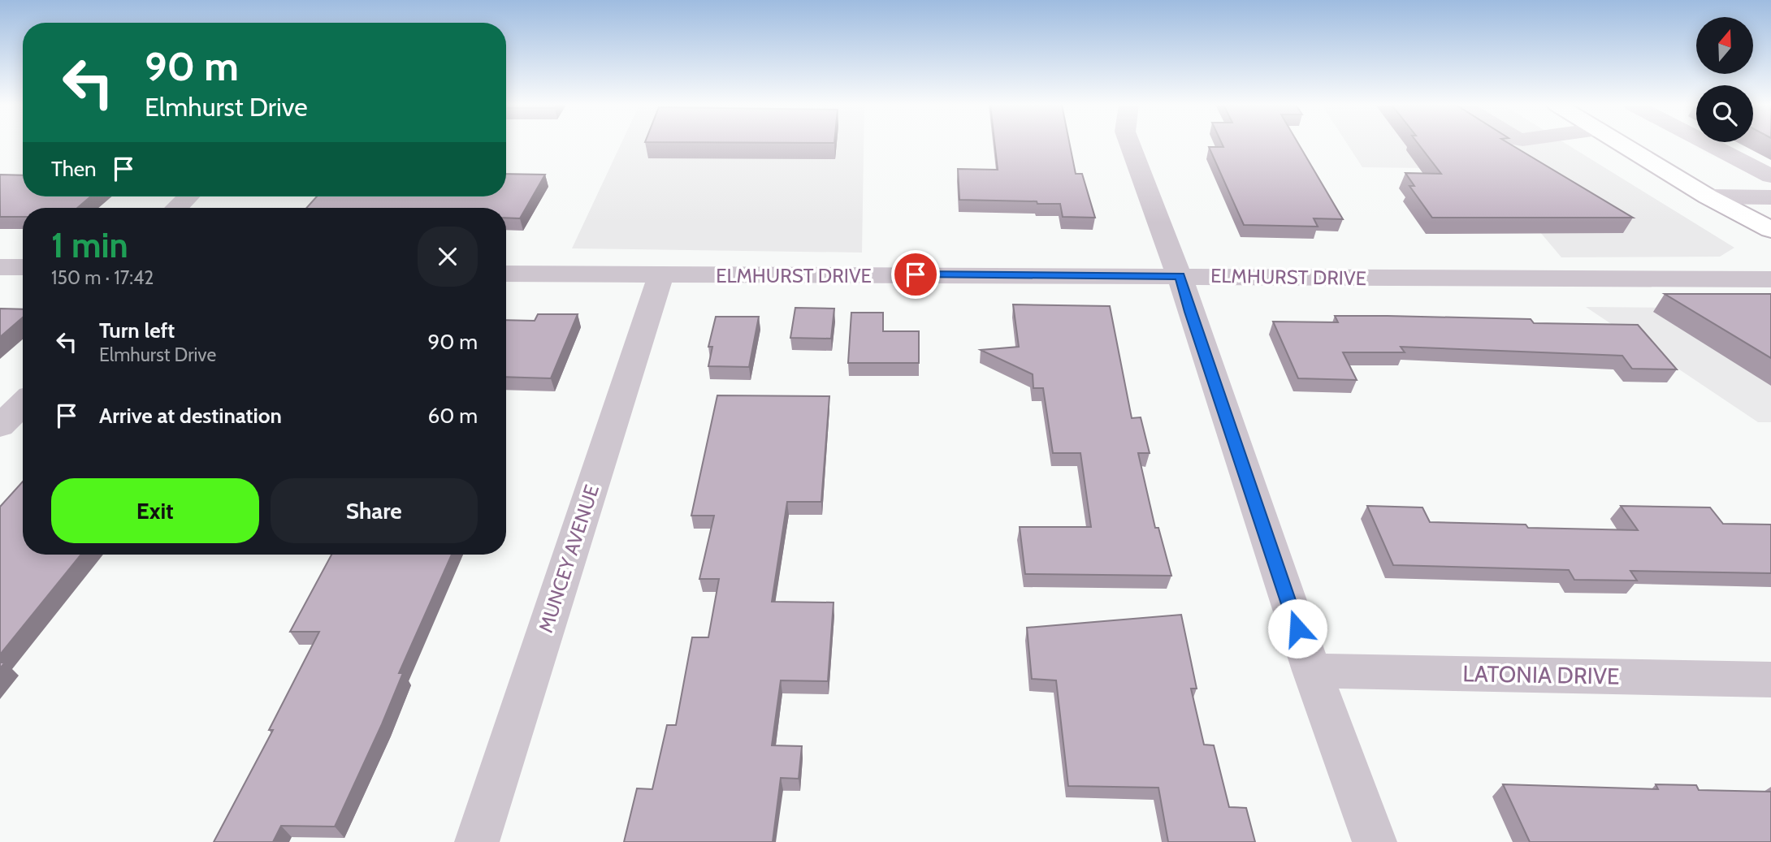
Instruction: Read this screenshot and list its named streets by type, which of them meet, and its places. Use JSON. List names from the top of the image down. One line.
{"streets":{"street":["ELMHURST DRIVE","MUNCEY AVENUE","LATONIA DRIVE"]},"crossings":[["ELMHURST DRIVE","MUNCEY AVENUE"]],"north":"top","page":{"turn":["90 m","Elmhurst Drive"],"then":"Then","heading":["1 min","150 m · 17:42"],"list":[{"name":"Turn left","note":"Elmhurst Drive","value":"90 m"},{"name":"Arrive at destination","value":"60 m"}],"buttons":["Exit","Share"]}}
